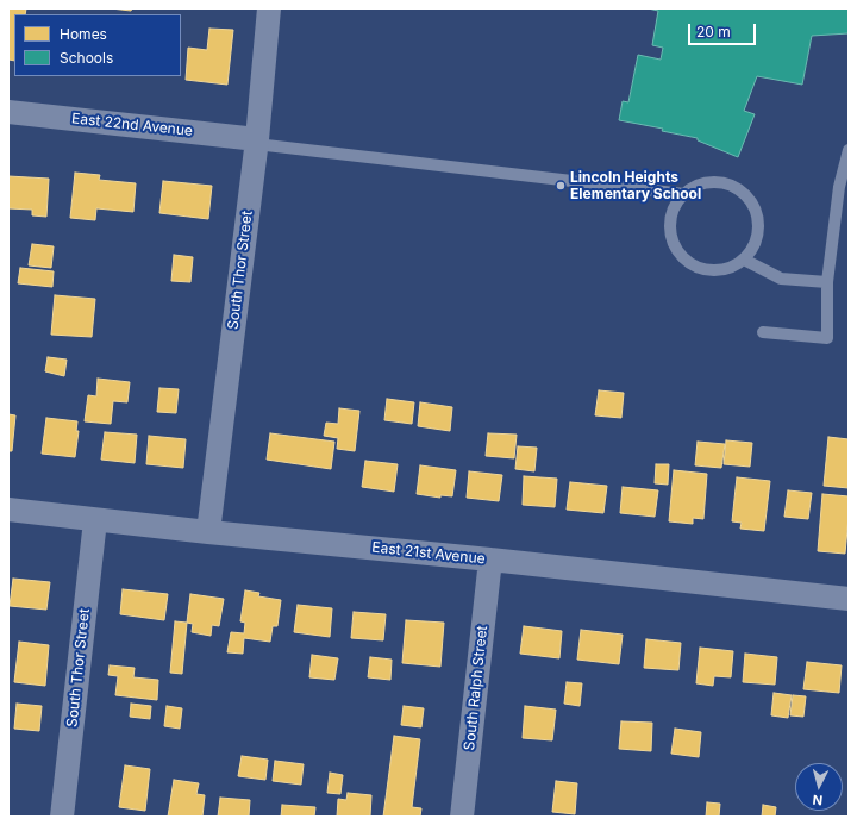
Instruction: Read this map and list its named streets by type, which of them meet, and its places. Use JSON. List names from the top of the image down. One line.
{"streets":{"street":["East 22nd Avenue","South Thor Street","East 21st Avenue","South Ralph Street"]},"crossings":[["East 22nd Avenue","South Thor Street"],["South Thor Street","East 21st Avenue"],["East 21st Avenue","South Ralph Street"]],"places":["Lincoln Heights Elementary School"],"legend":["Homes","Schools"],"scale_bar":"20 m","north":"bottom"}
